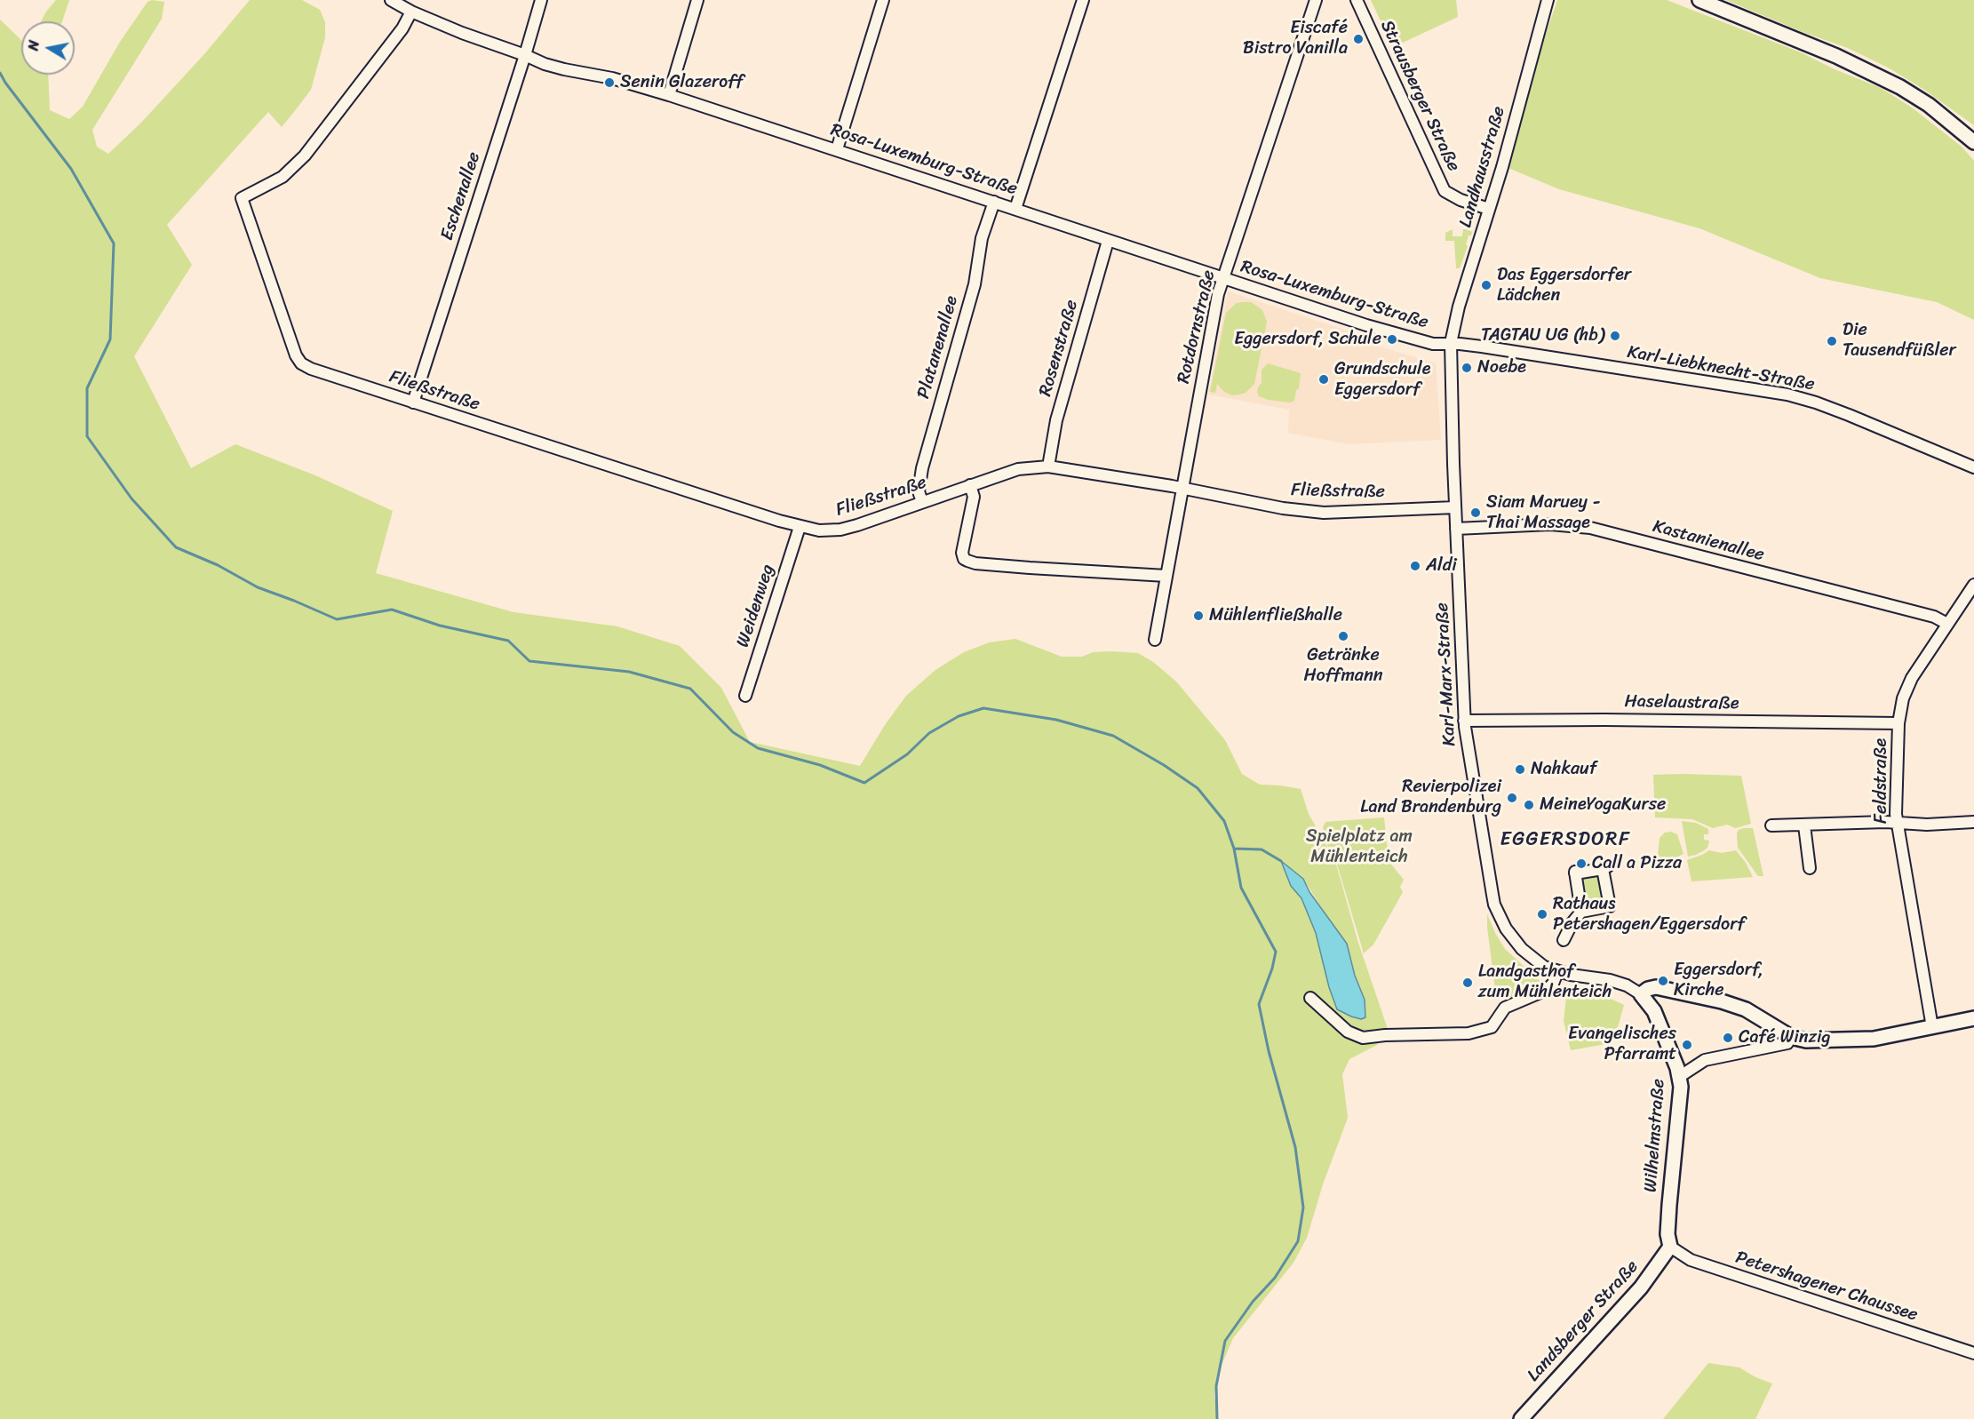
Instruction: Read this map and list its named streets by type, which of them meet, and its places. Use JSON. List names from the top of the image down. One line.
{"streets":{"main road":["Wilhelmstraße","Landsberger Straße"],"street":["Strausberger Straße","Rosa-Luxemburg-Straße","Landhausstraße","Eschenallee","Rotdornstraße","Platanenallee","Rosenstraße","Karl-Liebknecht-Straße","Fließstraße","Kastanienallee","Weidenweg","Karl-Marx-Straße","Haselaustraße","Feldstraße","Petershagener Chaussee"]},"crossings":[["Strausberger Straße","Landhausstraße"],["Rosa-Luxemburg-Straße","Landhausstraße"],["Rosa-Luxemburg-Straße","Eschenallee"],["Rosa-Luxemburg-Straße","Rotdornstraße"],["Rosa-Luxemburg-Straße","Platanenallee"],["Rosa-Luxemburg-Straße","Rosenstraße"],["Rosa-Luxemburg-Straße","Karl-Liebknecht-Straße"],["Rosa-Luxemburg-Straße","Fließstraße"],["Rosa-Luxemburg-Straße","Karl-Marx-Straße"],["Landhausstraße","Karl-Liebknecht-Straße"],["Landhausstraße","Karl-Marx-Straße"],["Eschenallee","Fließstraße"],["Rotdornstraße","Fließstraße"],["Platanenallee","Fließstraße"],["Rosenstraße","Fließstraße"],["Karl-Liebknecht-Straße","Karl-Marx-Straße"],["Fließstraße","Weidenweg"],["Fließstraße","Karl-Marx-Straße"],["Kastanienallee","Karl-Marx-Straße"],["Kastanienallee","Feldstraße"],["Karl-Marx-Straße","Haselaustraße"],["Karl-Marx-Straße","Wilhelmstraße"],["Haselaustraße","Feldstraße"],["Wilhelmstraße","Petershagener Chaussee"],["Wilhelmstraße","Landsberger Straße"],["Petershagener Chaussee","Landsberger Straße"]],"districts":["EGGERSDORF"],"parks":["Spielplatz am Mühlenteich"],"places":["Eiscafé Bistro Vanilla","Senin Glazeroff","Das Eggersdorfer Lädchen","TAGTAU UG (hb)","Eggersdorf, Schule","Die Tausendfüßler","Noebe","Grundschule Eggersdorf","Siam Maruey - Thai Massage","Aldi","Mühlenfließhalle","Getränke Hoffmann","Nahkauf","Revierpolizei Land Brandenburg","MeineYogaKurse","Call a Pizza","Rathaus Petershagen/Eggersdorf","Eggersdorf, Kirche","Landgasthof zum Mühlenteich","Café Winzig","Evangelisches Pfarramt"],"north":"left"}
